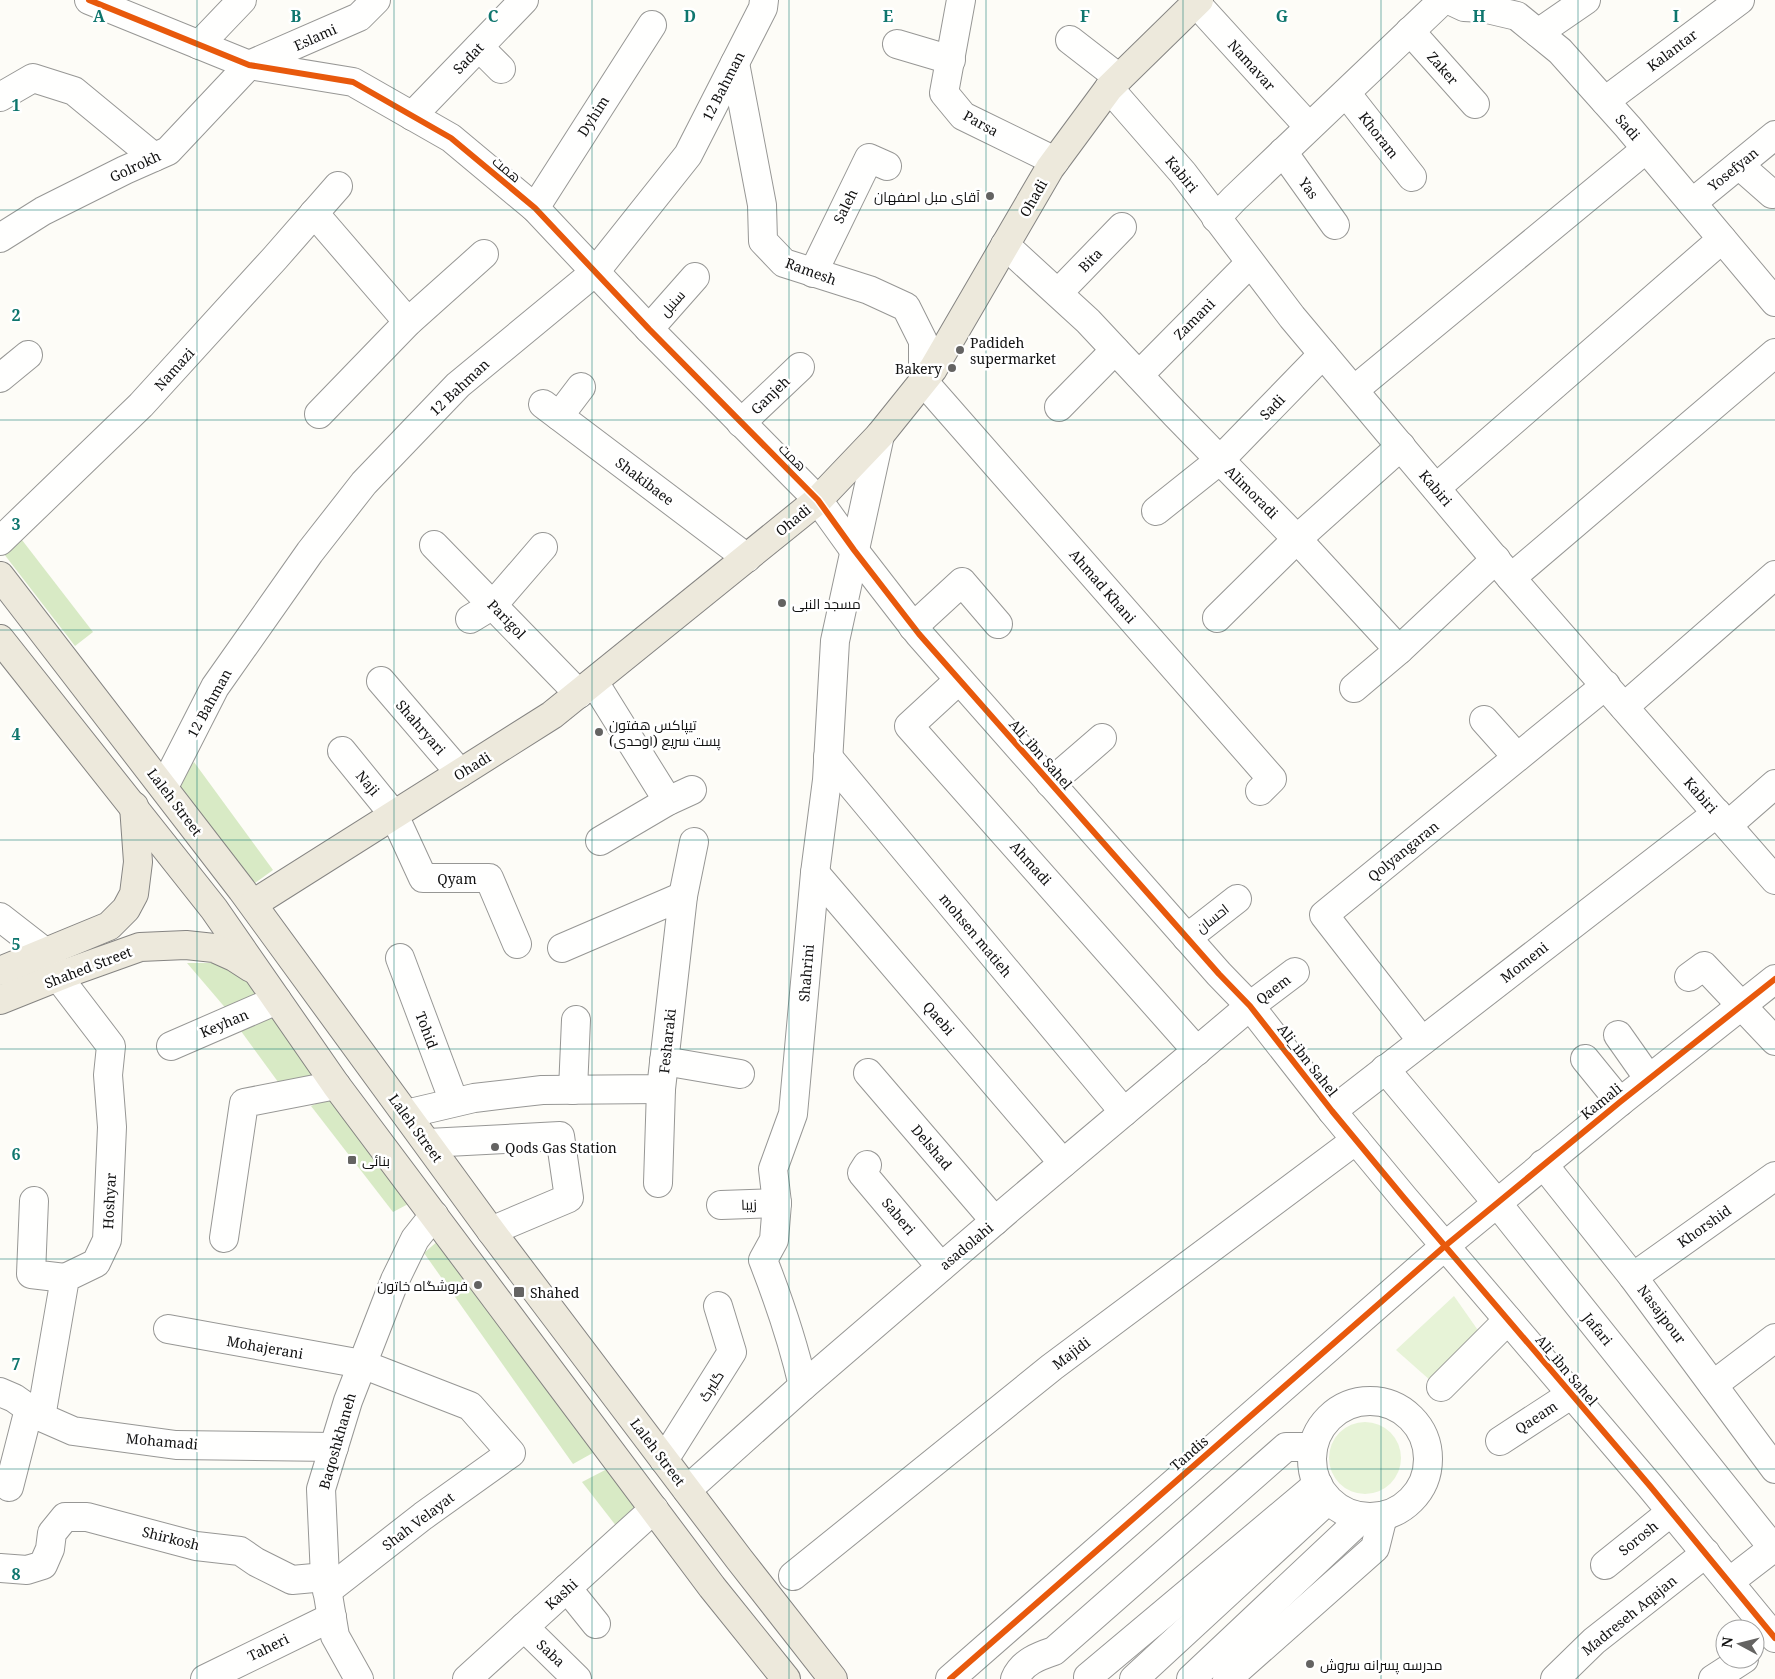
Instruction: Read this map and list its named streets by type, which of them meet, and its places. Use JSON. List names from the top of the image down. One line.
{"streets":{"main road":["Ohadi","Laleh Street","Shahed Street"],"street":["Eslami","Kalantar","Sadat","Namavar","Zaker","12 Bahman","Dyhim","Parsa","Sadi","Khoram","Golrokh","همت","Yosefyan","Kabiri","Yas","Saleh","Bita","Ramesh","سنبل","Zamani","Namazi","Ganjeh","Shakibaee","Alimoradi","Ahmad Khani","Parigol","Shahryari","Ali_ibn Sahel","Naji","Qolyangaran","Ahmadi","Qyam","احسان","mohsen matieh","Momeni","Shahrini","Qaem","Qaebi","Keyhan","Tohid","Fesharaki","Kamali","Delshad","Hoshyar","زیبا","Saberi","Khorshid","asadolahi","Nasajpour","Jafari","Mohajerani","Majidi","گلبرگ","Qaeam","Mohamadi","Baqoshkhaneh","Tandis","Shah Velayat","Shirkosh","Sorosh","Kashi","Madreseh Aqajan","Taheri","Saba"]},"crossings":[["Eslami","Golrokh"],["Eslami","همت"],["Kalantar","Sadi"],["Sadat","همت"],["Namavar","Ohadi"],["12 Bahman","همت"],["12 Bahman","Ramesh"],["12 Bahman","Laleh Street"],["Dyhim","همت"],["Parsa","Ohadi"],["Sadi","Yosefyan"],["Sadi","Kabiri"],["Sadi","Alimoradi"],["Golrokh","همت"],["همت","Ohadi"],["همت","سنبل"],["همت","Ganjeh"],["همت","Ali_ibn Sahel"],["Kabiri","Ohadi"],["Kabiri","Zamani"],["Kabiri","Qolyangaran"],["Kabiri","Momeni"],["Ohadi","Ramesh"],["Ohadi","Shakibaee"],["Ohadi","Alimoradi"],["Ohadi","Ahmad Khani"],["Ohadi","Parigol"],["Ohadi","Shahryari"],["Ohadi","Ali_ibn Sahel"],["Ohadi","Naji"],["Ohadi","Laleh Street"],["Ohadi","Qyam"],["Ohadi","Shahrini"],["Saleh","Ramesh"],["Bita","Alimoradi"],["Ramesh","Ahmad Khani"],["Zamani","Alimoradi"],["Ali_ibn Sahel","Ahmadi"],["Ali_ibn Sahel","احسان"],["Ali_ibn Sahel","Momeni"],["Ali_ibn Sahel","Shahrini"],["Ali_ibn Sahel","Qaem"],["Ali_ibn Sahel","Kamali"],["Ali_ibn Sahel","asadolahi"],["Ali_ibn Sahel","Jafari"],["Ali_ibn Sahel","Majidi"],["Ali_ibn Sahel","Qaeam"],["Ali_ibn Sahel","Tandis"],["Ali_ibn Sahel","Sorosh"],["Ali_ibn Sahel","Madreseh Aqajan"],["Naji","Qyam"],["Laleh Street","Fesharaki"],["Laleh Street","asadolahi"],["Laleh Street","گلبرگ"],["Qolyangaran","Momeni"],["Ahmadi","asadolahi"],["mohsen matieh","Shahrini"],["mohsen matieh","asadolahi"],["Momeni","Jafari"],["Shahed Street","Hoshyar"],["Shahrini","Qaebi"],["Shahrini","زیبا"],["Shahrini","asadolahi"],["Qaem","asadolahi"],["Qaebi","asadolahi"],["Tohid","Fesharaki"],["Kamali","Nasajpour"],["Kamali","Jafari"],["Kamali","Tandis"],["Delshad","asadolahi"],["Saberi","asadolahi"],["Khorshid","Nasajpour"],["Mohajerani","Baqoshkhaneh"],["Mohajerani","Shah Velayat"],["Mohamadi","Baqoshkhaneh"],["Baqoshkhaneh","Shah Velayat"],["Baqoshkhaneh","Shirkosh"],["Baqoshkhaneh","Taheri"],["Shah Velayat","Shirkosh"],["Kashi","Saba"]],"places":{"other":["آقای مبل اصفهان","Padideh supermarket","Bakery","مسجد النبی","تیپاکس هفتون (اوحدی) پست سریع","Qods Gas Station","فروشگاه خاتون","مدرسه پسرانه سروش"],"transit":["بنائی","Shahed"]},"north":"left","grid":{"columns":["A","B","C","D","E","F","G","H","I"],"rows":["1","2","3","4","5","6","7","8"]}}
